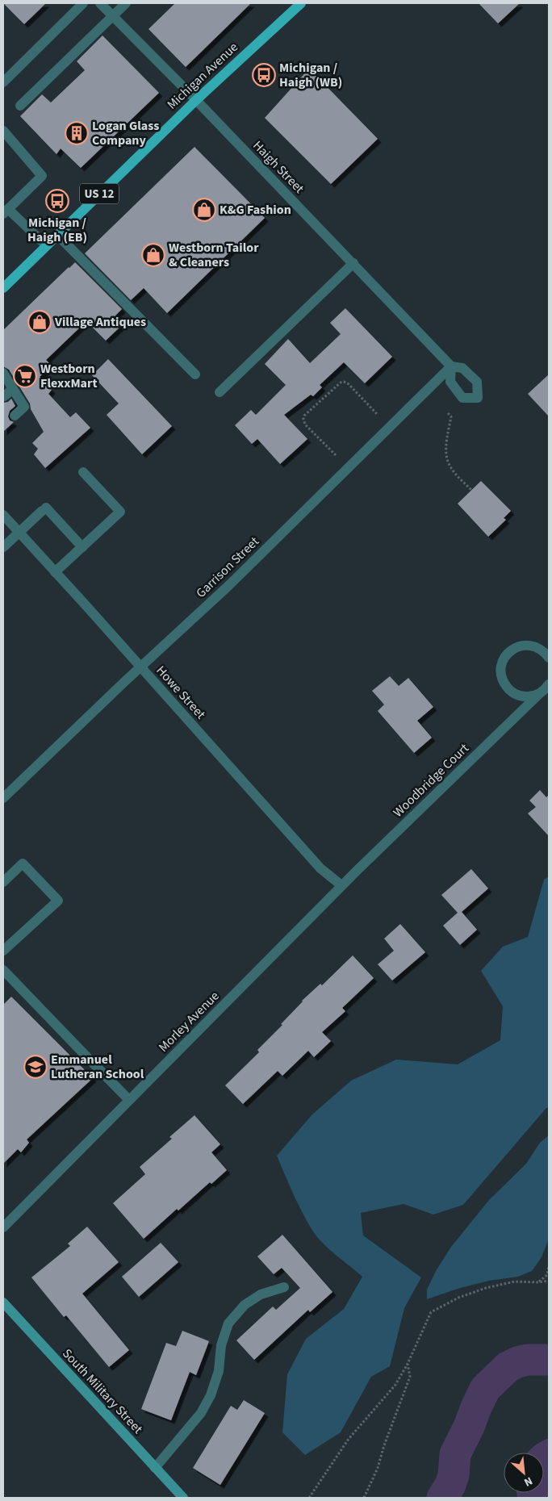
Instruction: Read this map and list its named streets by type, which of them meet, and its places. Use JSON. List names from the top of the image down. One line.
{"streets":{"main road":["Michigan Avenue","US 12"],"street":["Haigh Street","Garrison Street","Howe Street","Woodbridge Court","Morley Avenue","South Military Street"]},"crossings":[["Michigan Avenue","Haigh Street"],["Haigh Street","Garrison Street"],["Garrison Street","Howe Street"],["Howe Street","Woodbridge Court"],["Howe Street","Morley Avenue"],["Woodbridge Court","Morley Avenue"]],"places":{"bus stop":["Michigan / Haigh (WB)","Michigan / Haigh (EB)"],"building":["Logan Glass Company"],"shop":["K&G Fashion","Westborn Tailor & Cleaners","Village Antiques"],"supermarket":["Westborn FlexxMart"],"school or university":["Emmanuel Lutheran School"]},"north":"bottom right"}
